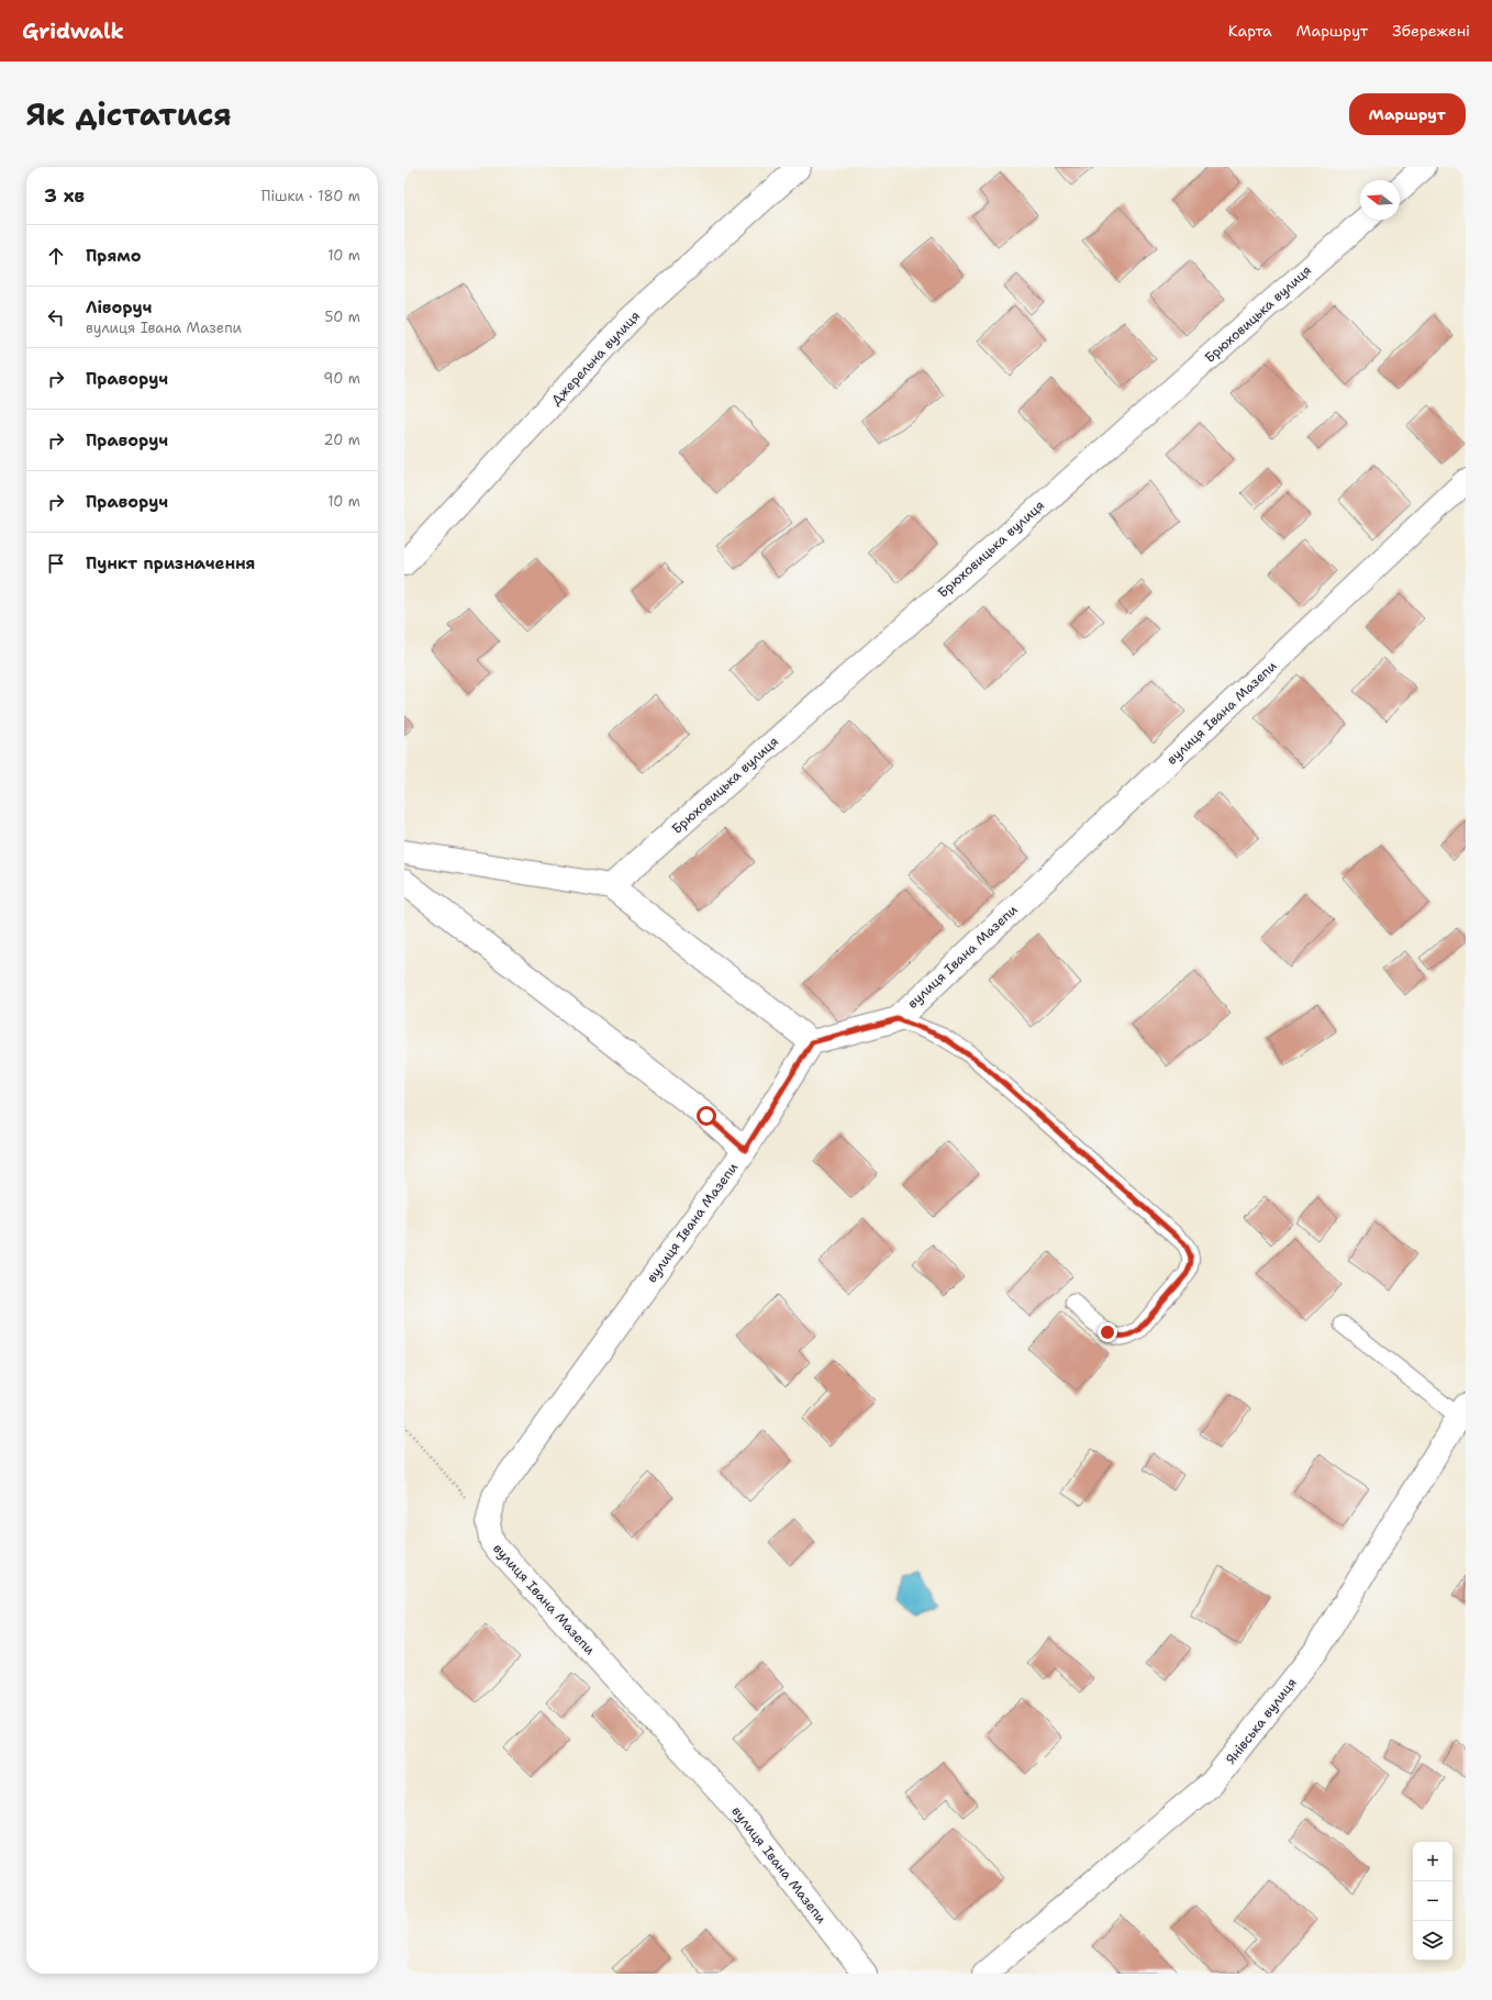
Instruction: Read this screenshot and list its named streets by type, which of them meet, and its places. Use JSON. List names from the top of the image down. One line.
{"streets":{"street":["Брюховицька вулиця","Джерельна вулиця","вулиця Івана Мазепи","Янівська вулиця"]},"north":"left","page":{"header":"Gridwalk","nav":["Карта","Маршрут","Збережені"],"title":"Як дістатися","buttons":"Маршрут","heading":["3 хв","Пішки · 180 m"],"list":[["Прямо","10 m"],["Ліворуч","вулиця Івана Мазепи","50 m"],["Праворуч","90 m"],["Праворуч","20 m"],["Праворуч","10 m"],"Пункт призначення"],"map_buttons":["+","−"]}}
